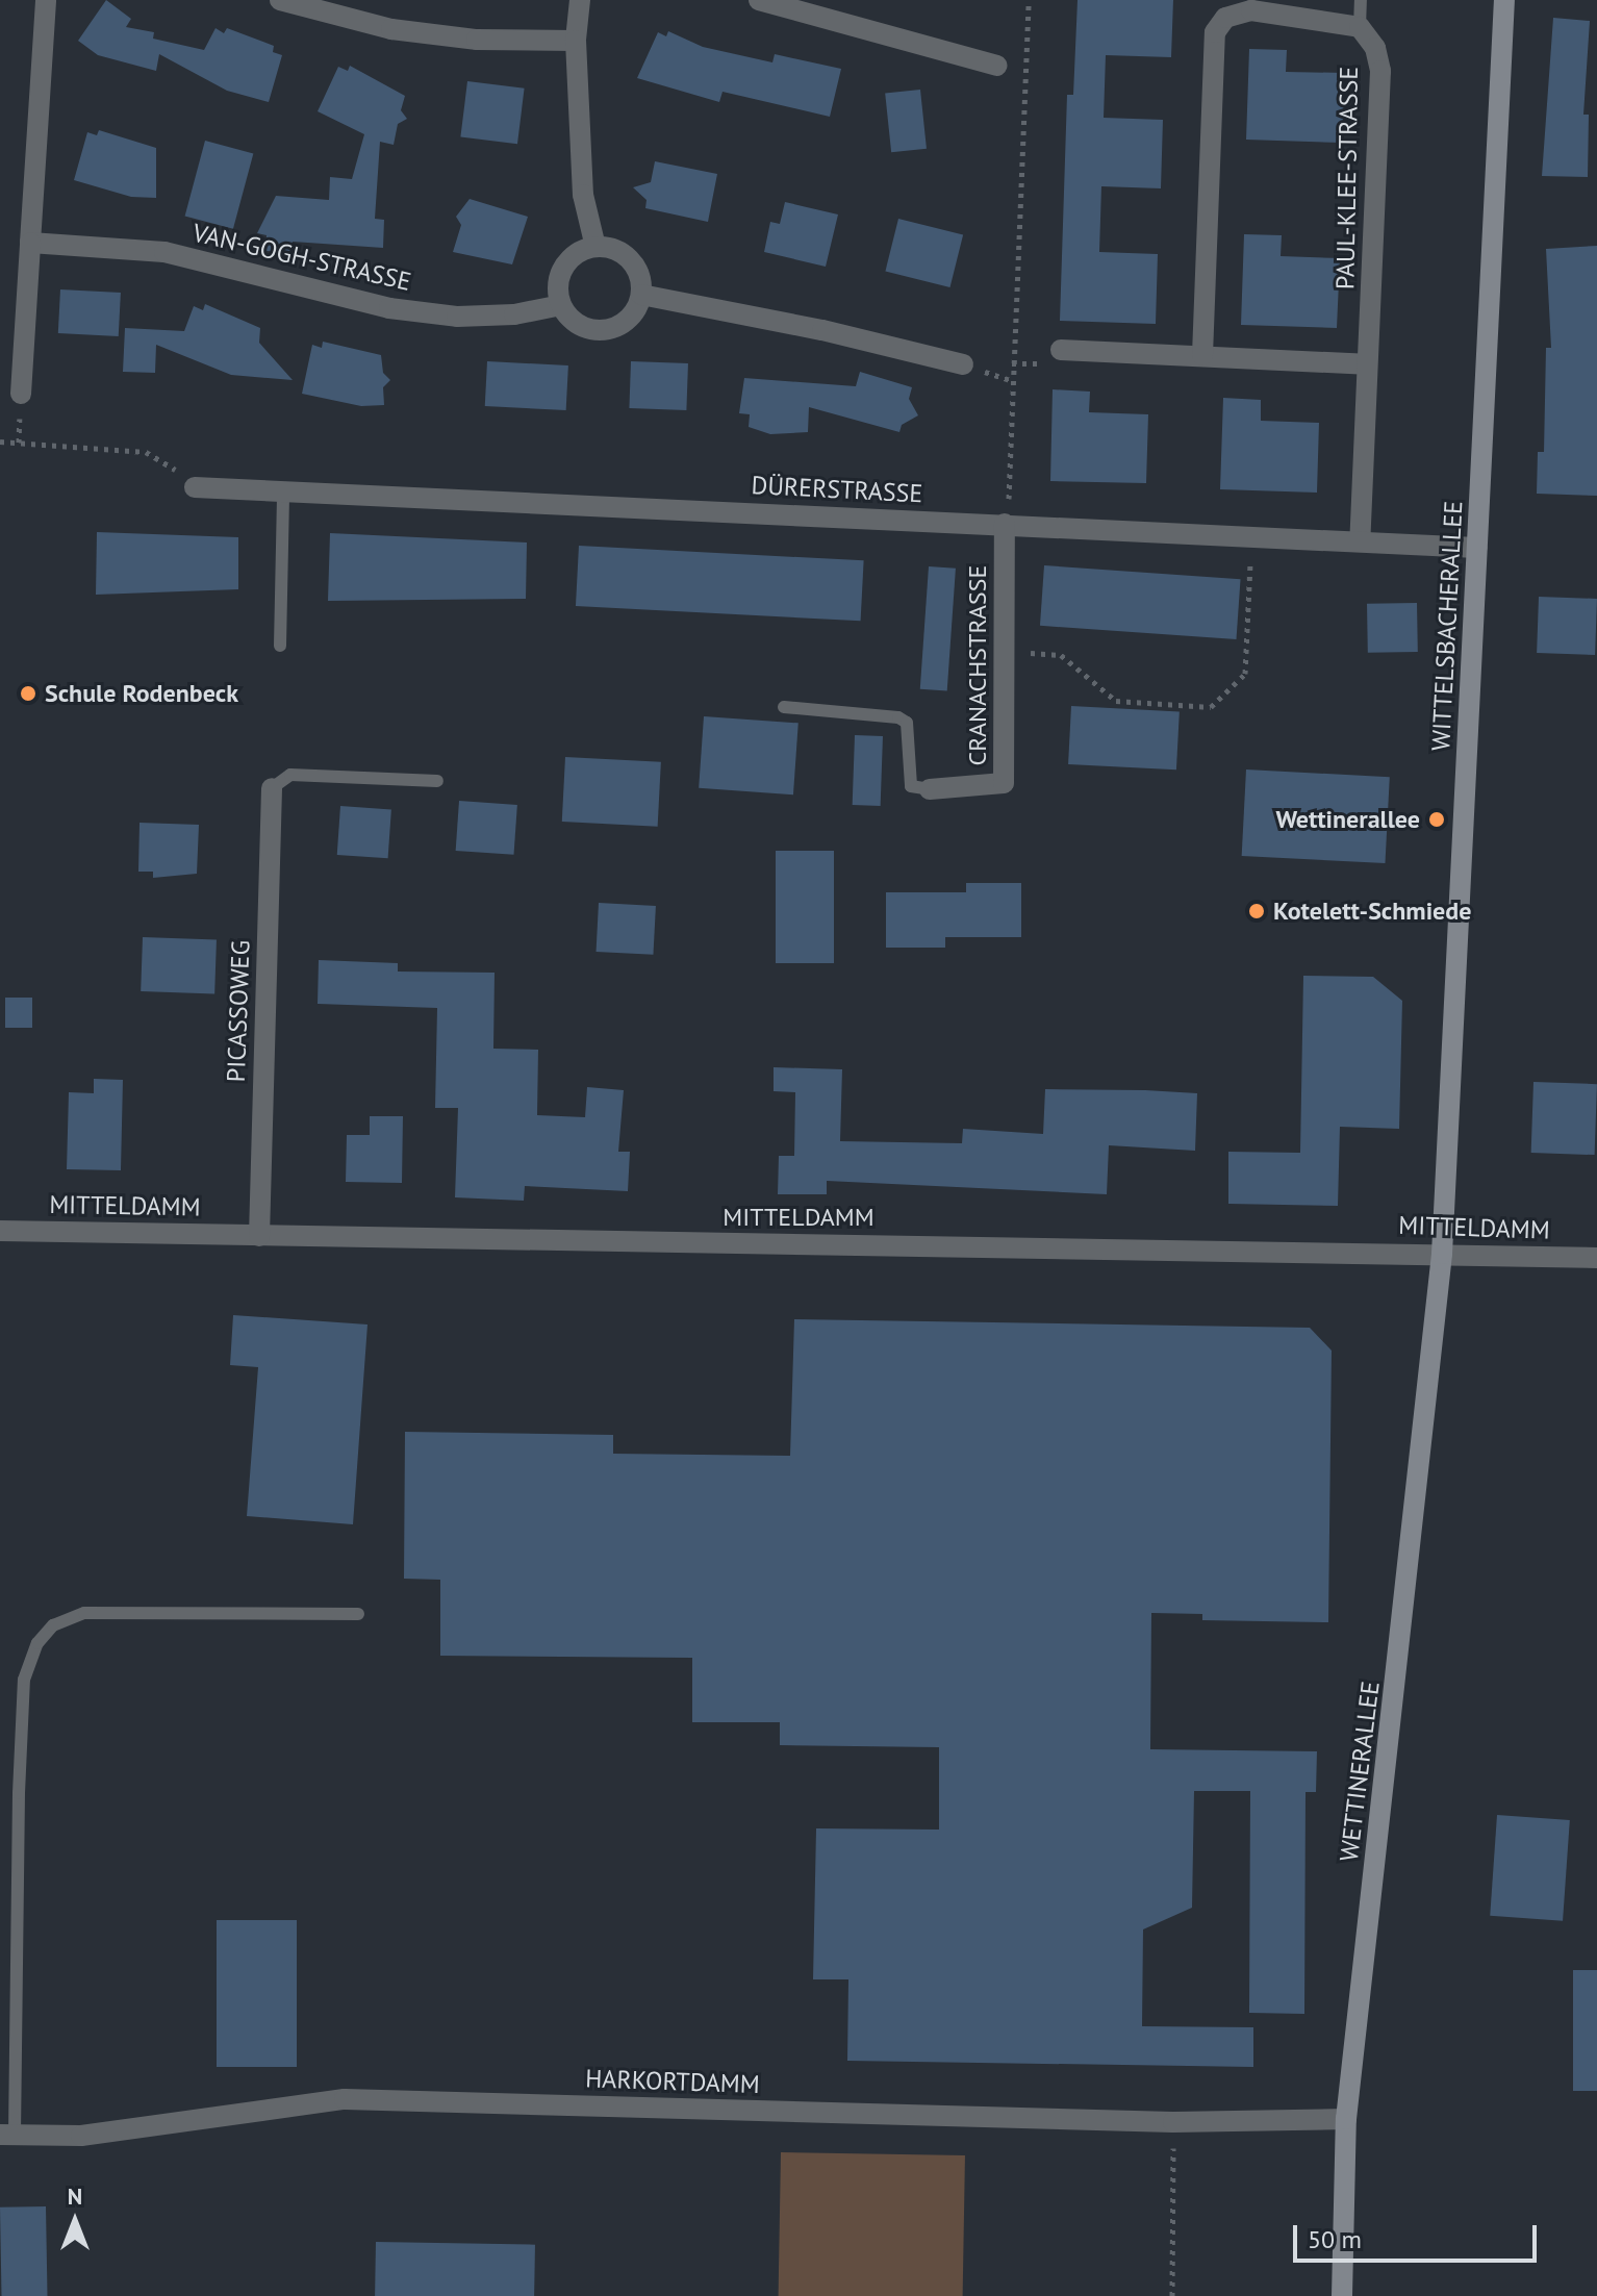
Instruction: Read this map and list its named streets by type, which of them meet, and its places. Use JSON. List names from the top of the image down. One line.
{"streets":{"street":["PAUL-KLEE-STRASSE","VAN-GOGH-STRASSE","DÜRERSTRASSE","WITTELSBACHERALLEE","CRANACHSTRASSE","PICASSOWEG","MITTELDAMM","WETTINERALLEE","HARKORTDAMM"]},"crossings":[["PAUL-KLEE-STRASSE","DÜRERSTRASSE"],["DÜRERSTRASSE","WITTELSBACHERALLEE"],["DÜRERSTRASSE","CRANACHSTRASSE"],["WITTELSBACHERALLEE","MITTELDAMM"],["WITTELSBACHERALLEE","WETTINERALLEE"],["PICASSOWEG","MITTELDAMM"],["MITTELDAMM","WETTINERALLEE"],["WETTINERALLEE","HARKORTDAMM"]],"places":["Schule Rodenbeck","Wettinerallee","Kotelett-Schmiede"],"scale_bar":"50 m","north":"top"}
